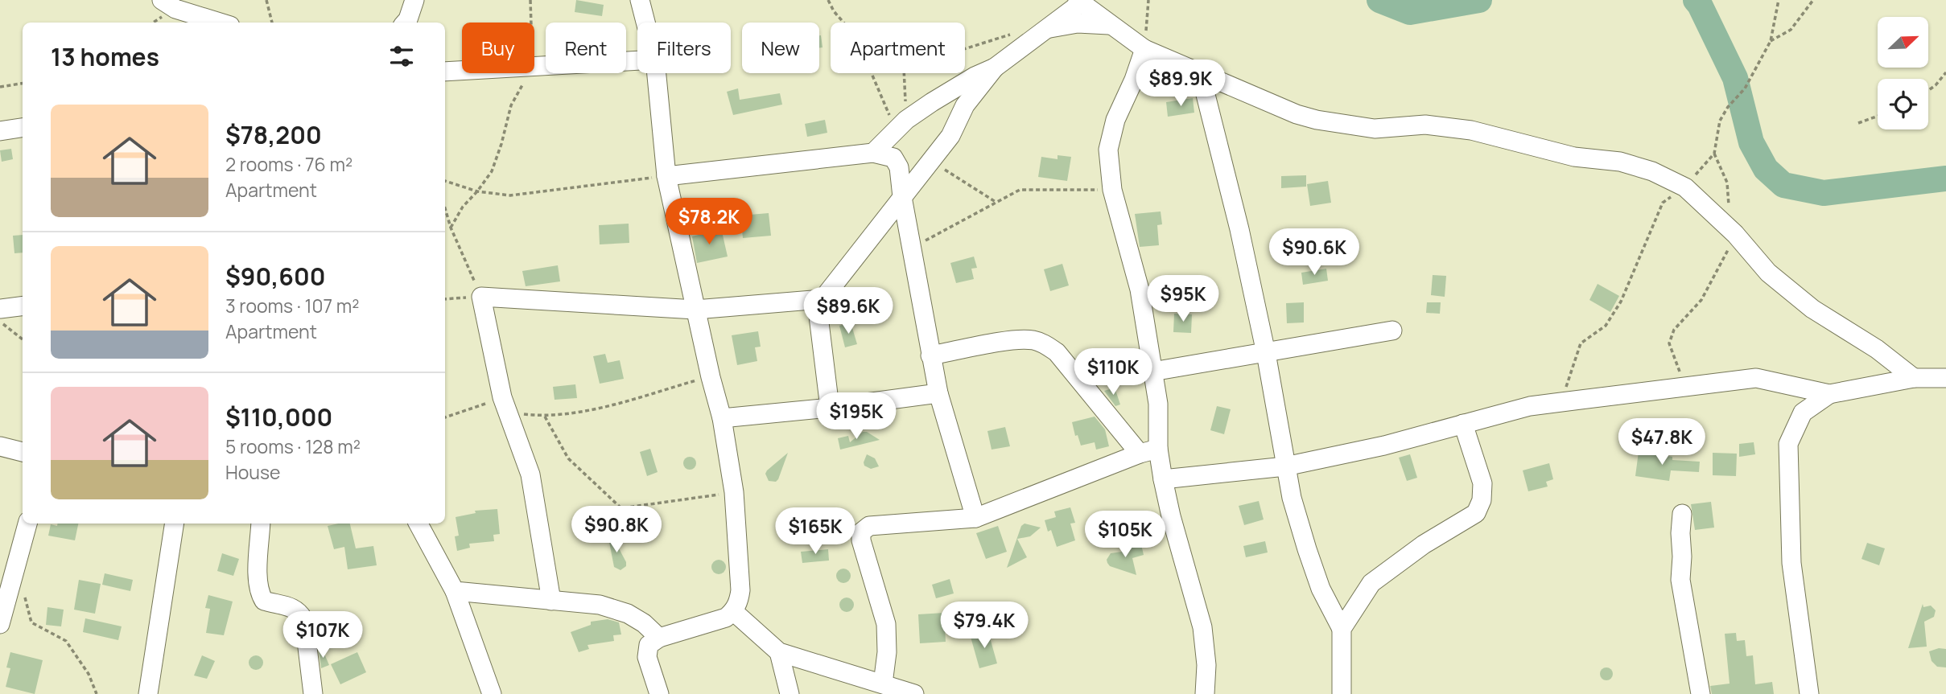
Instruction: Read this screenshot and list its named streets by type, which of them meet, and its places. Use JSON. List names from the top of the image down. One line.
{"north":"top right","page":{"chip":["Buy","Rent","Filters","New","Apartment"],"heading":"13 homes","price":["$89.9K","$78.2K","$90.6K","$95K","$89.6K","$110K","$195K","$47.8K","$90.8K","$165K","$105K","$79.4K","$107K"],"list":[{"name":"$78,200","note":"2 rooms · 76 m² · Apartment"},{"name":"$90,600","note":"3 rooms · 107 m² · Apartment"},{"name":"$110,000","note":"5 rooms · 128 m² · House"}]}}
